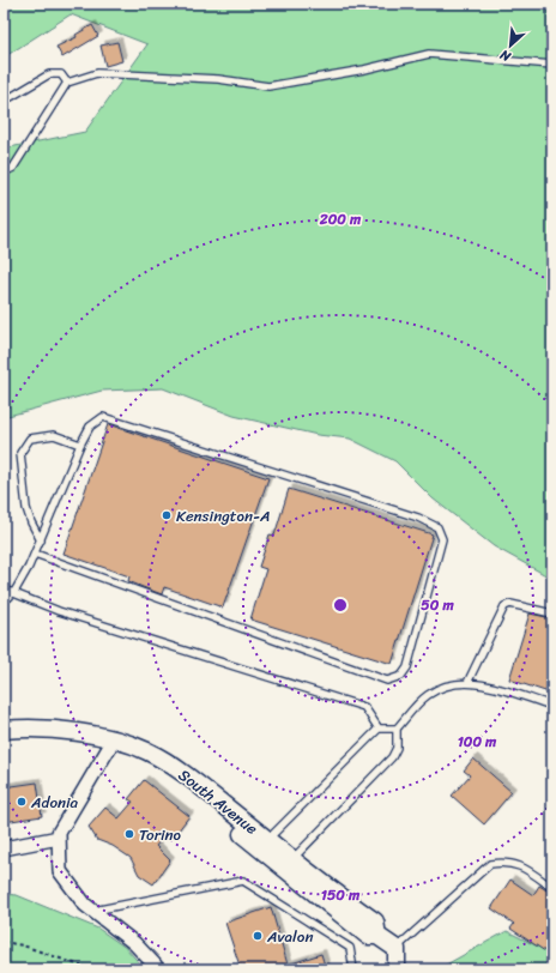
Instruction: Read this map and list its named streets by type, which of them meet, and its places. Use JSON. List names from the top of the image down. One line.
{"streets":{"street":["South Avenue"]},"places":["Kensington-A","Adonia","Torino","Avalon"],"north":"bottom left","rings":["200 m","50 m","100 m","150 m"]}
